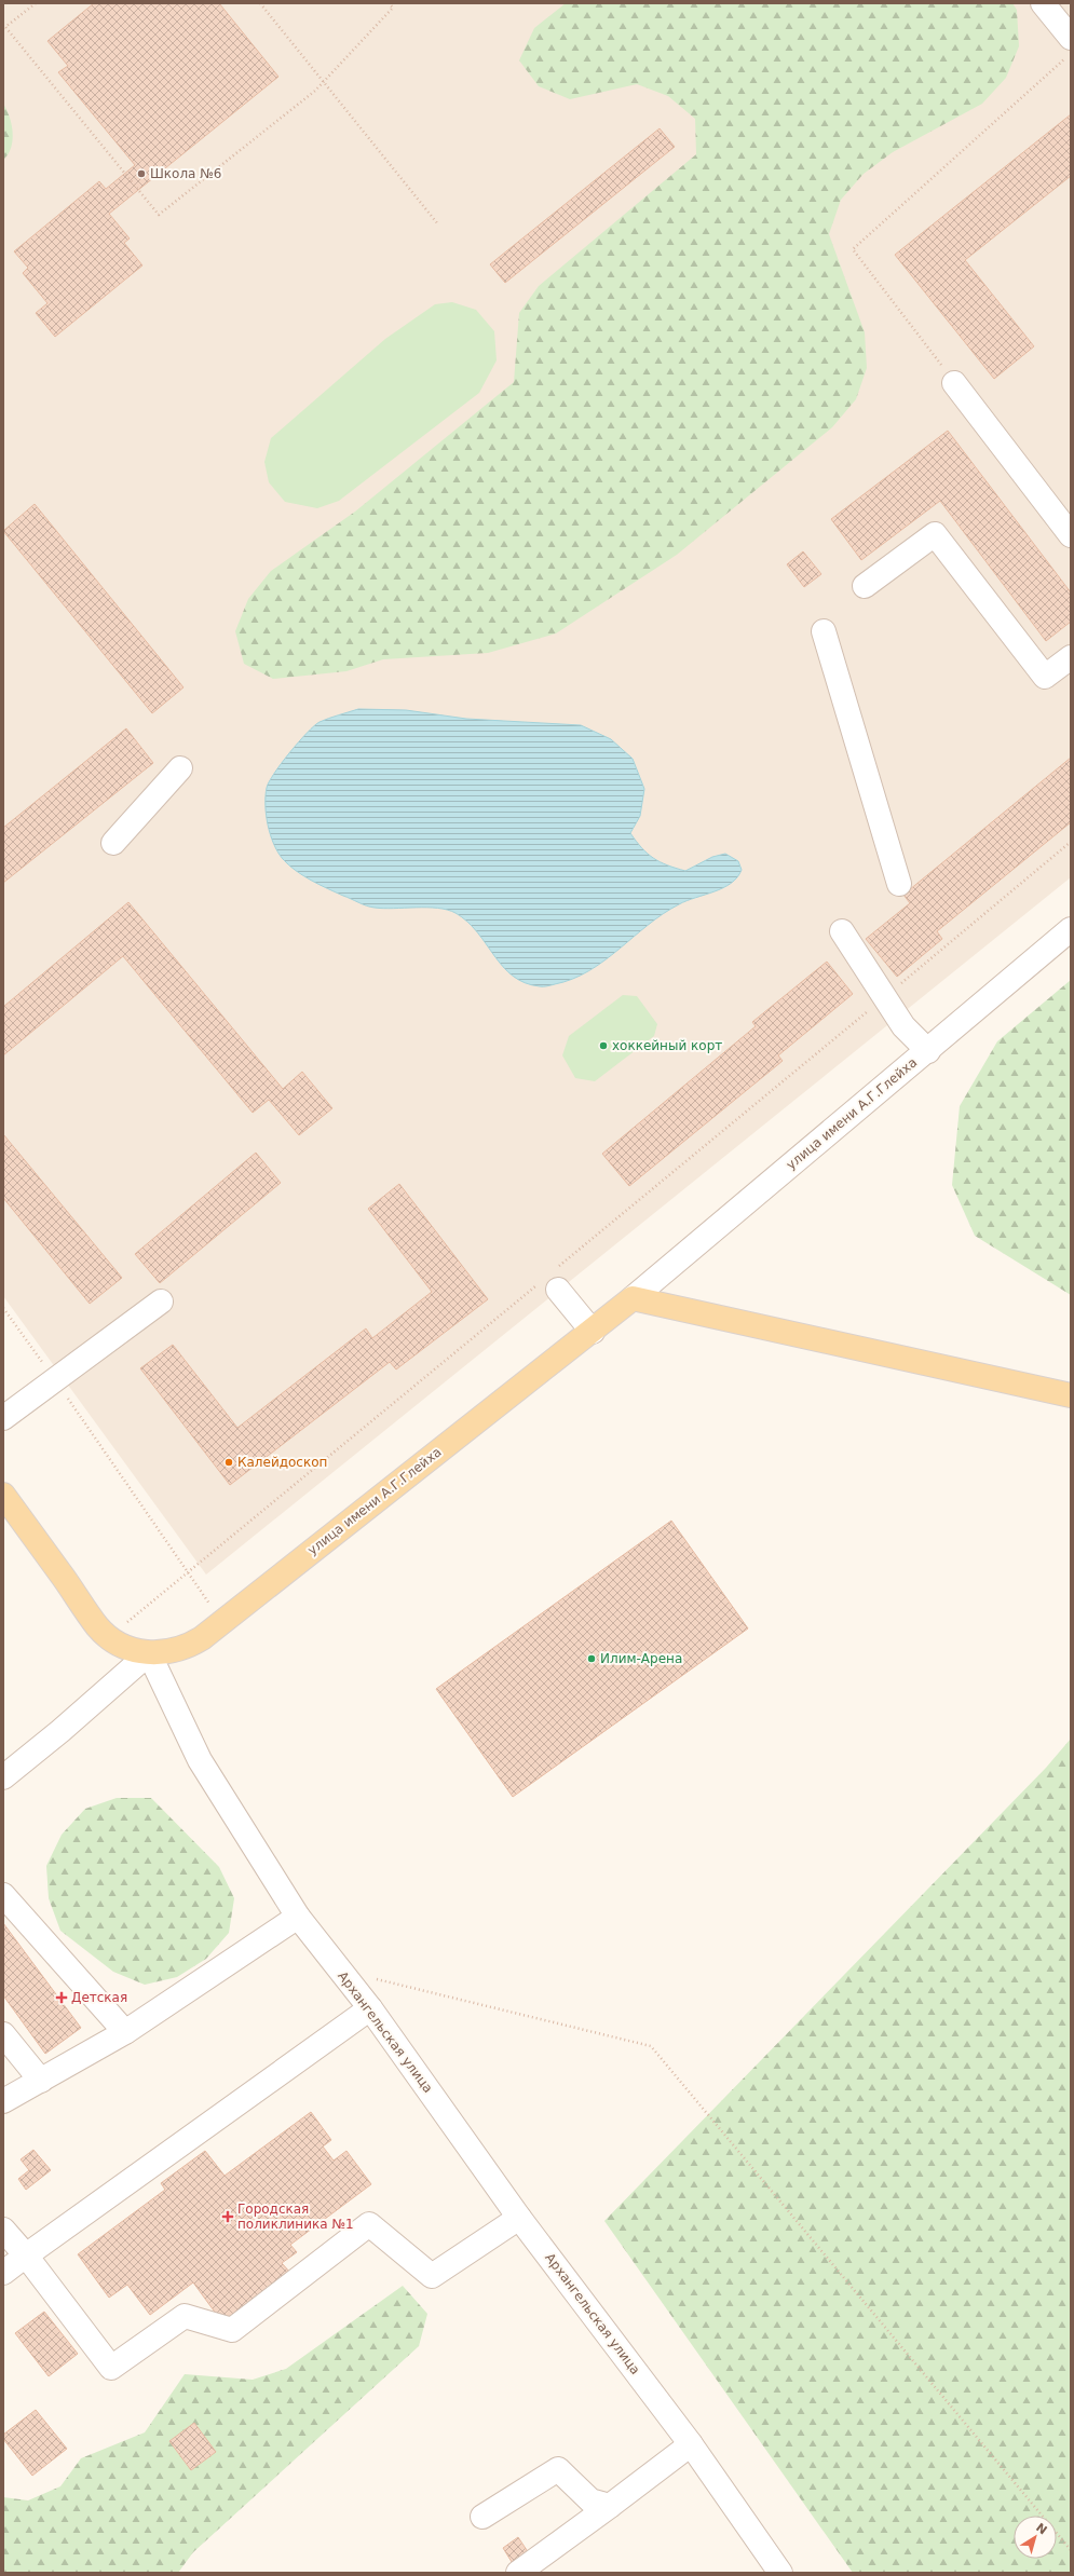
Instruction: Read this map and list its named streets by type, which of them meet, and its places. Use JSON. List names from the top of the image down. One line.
{"streets":{"main road":["улица имени А.Г.Глейха"],"street":["Архангельская улица"]},"crossings":[["улица имени А.Г.Глейха","Архангельская улица"]],"places":{"other":["Школа №6","хоккейный корт","Калейдоскоп","Илим-Арена"],"health":["Детская","Городская поликлиника №1"]},"north":"top right"}
